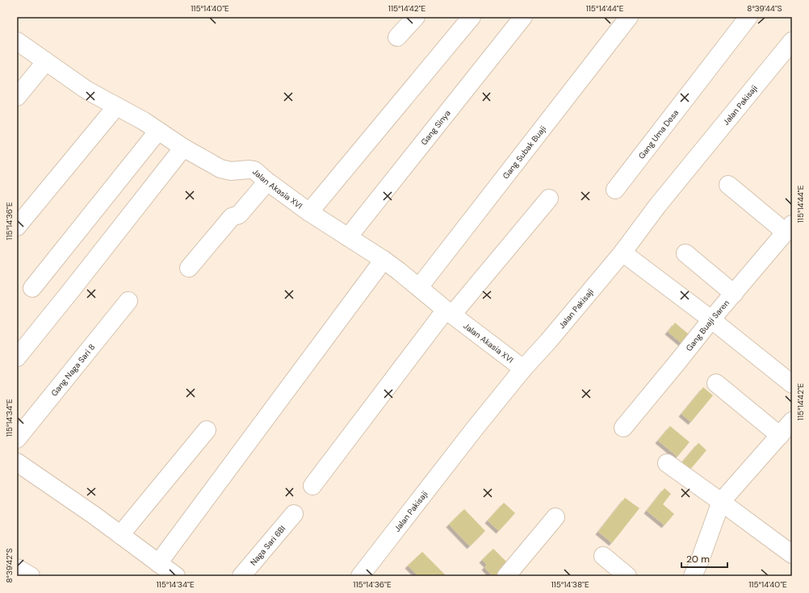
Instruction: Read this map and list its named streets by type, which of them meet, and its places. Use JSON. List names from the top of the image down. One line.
{"streets":{"street":["Jalan Pakisaji","Gang Sinya","Gang Uma Desa","Gang Subak Buaji","Jalan Akasia XVI","Gang Buaji Saren","Gang Naga Sari 8","Naga Sari 6BI"]},"crossings":[["Jalan Pakisaji","Jalan Akasia XVI"],["Gang Sinya","Jalan Akasia XVI"],["Gang Subak Buaji","Jalan Akasia XVI"]],"scale_bar":"20 m","coordinates":["115°14'40\"E","115°14'42\"E","115°14'44\"E","8°39'44\"S","115°14'36\"E","115°14'34\"E","8°39'42\"S","115°14'38\"E"]}
